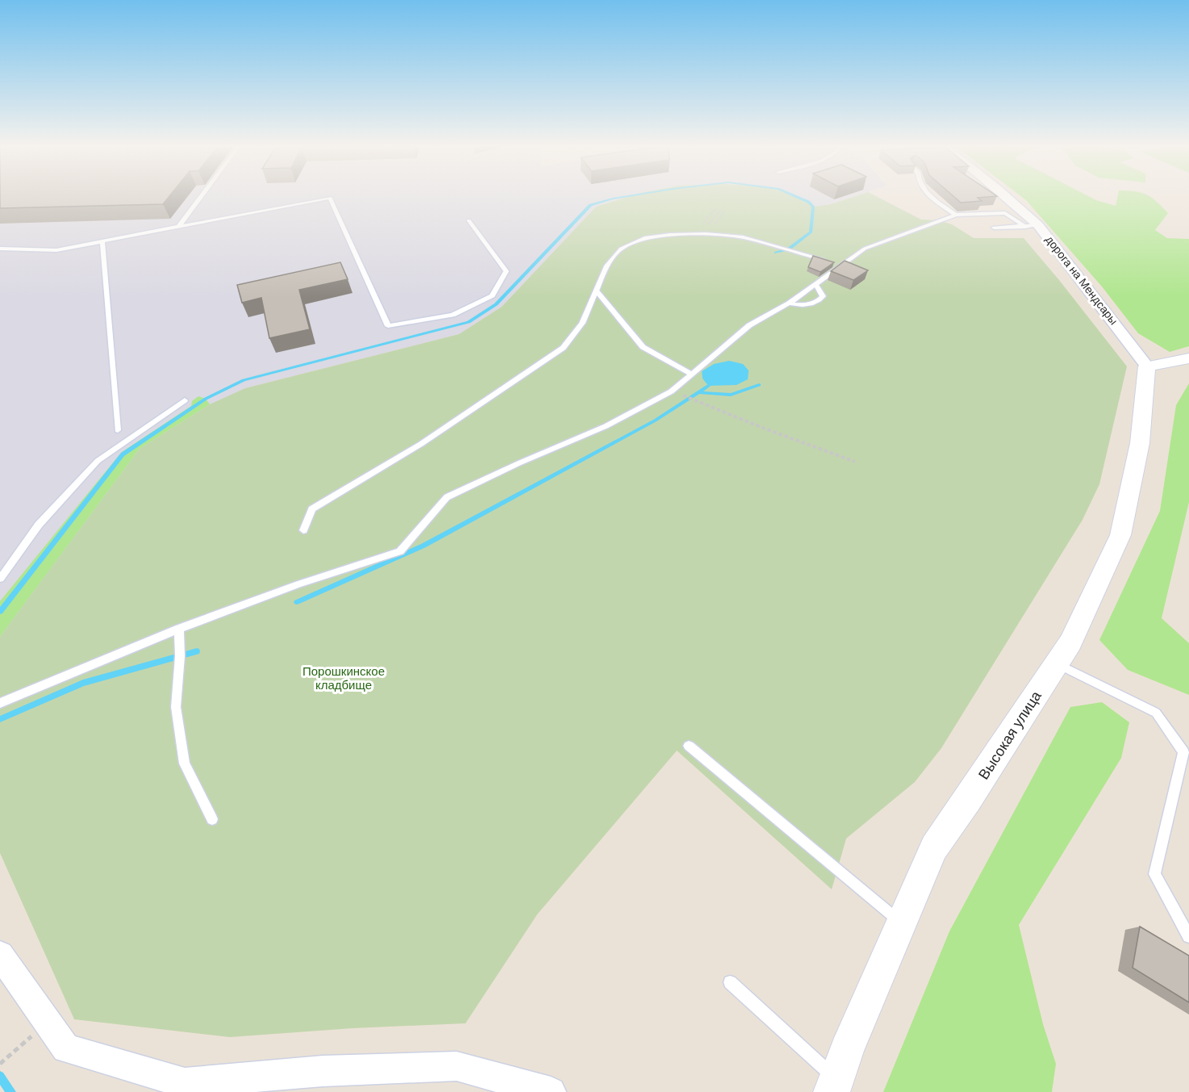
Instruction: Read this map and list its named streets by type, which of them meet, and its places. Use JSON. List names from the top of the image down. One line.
{"streets":{"street":["дорога на Мендсары","Высокая улица"]},"crossings":[["дорога на Мендсары","Высокая улица"]],"parks":["Порошкинское кладбище"]}
